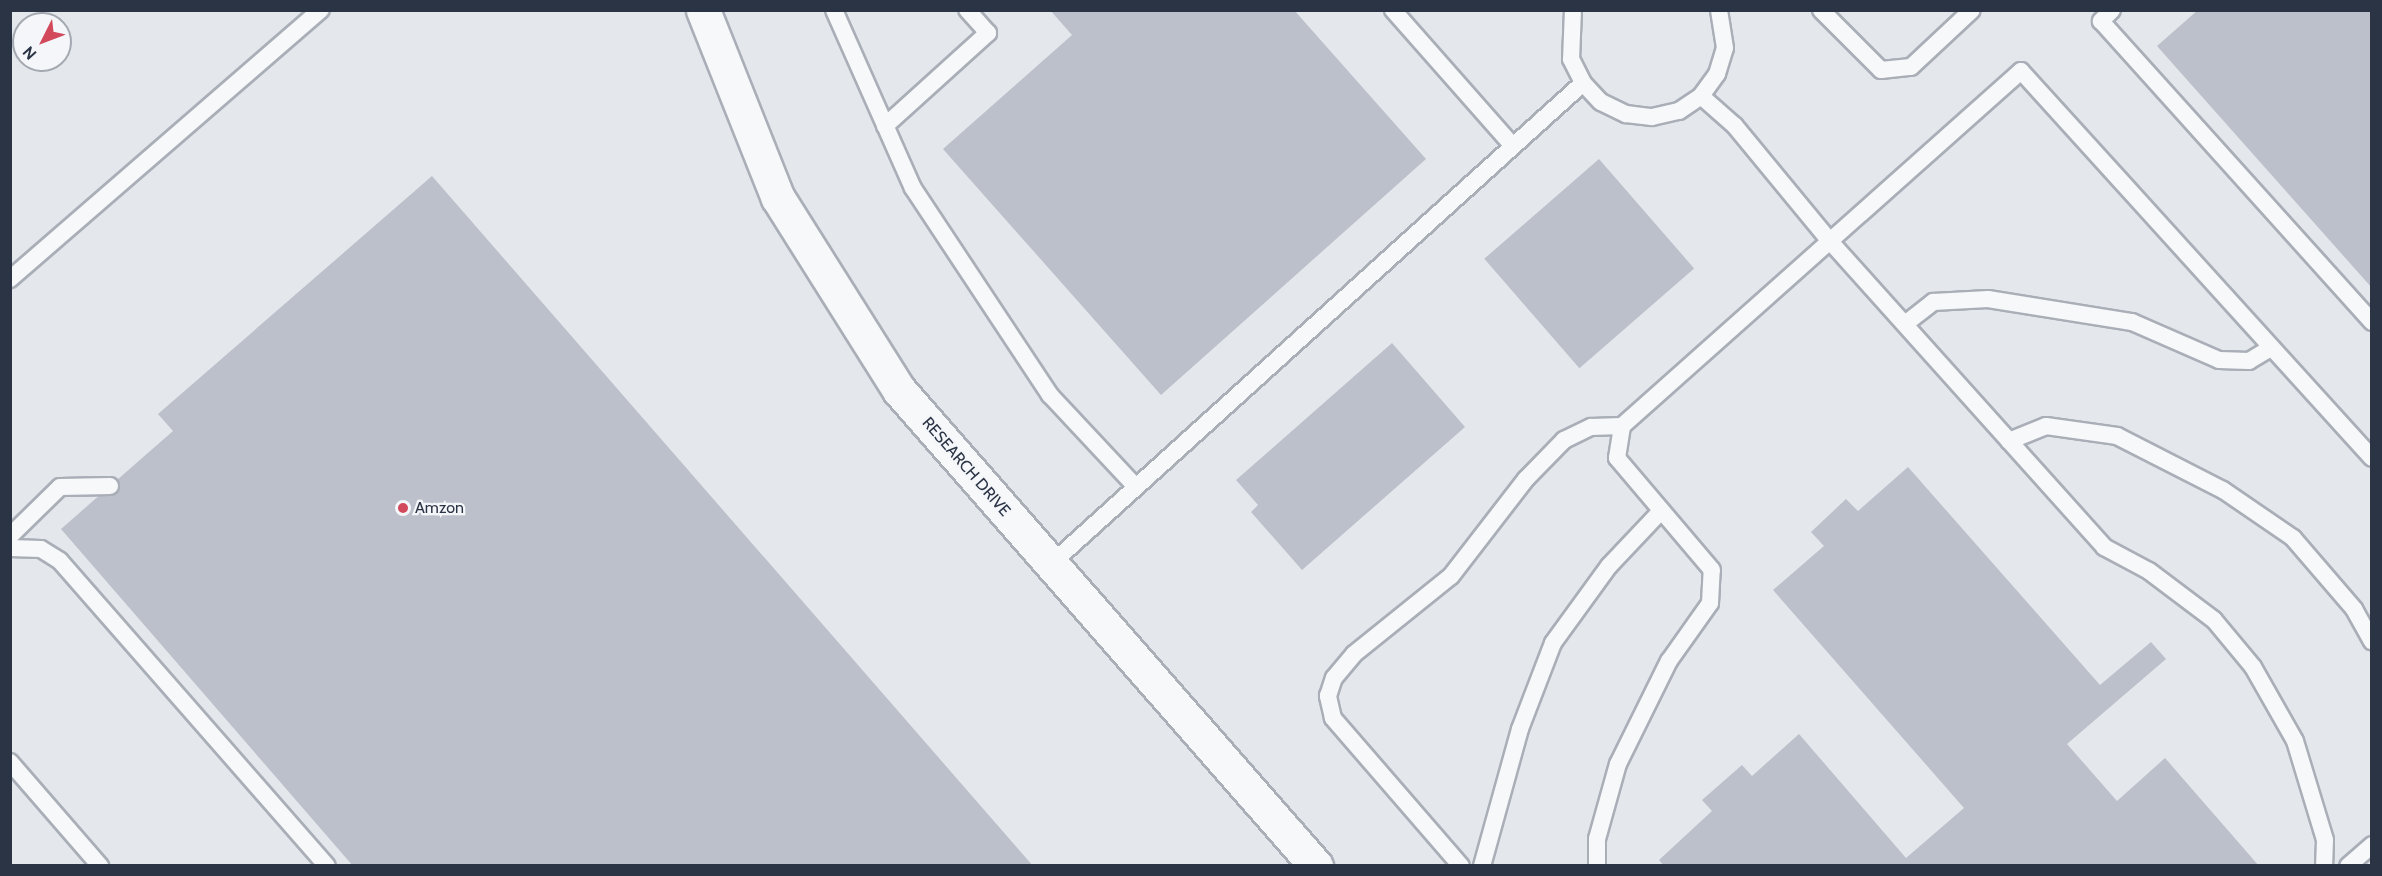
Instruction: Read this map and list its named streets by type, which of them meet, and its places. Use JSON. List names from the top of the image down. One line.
{"streets":{"street":["RESEARCH DRIVE"]},"places":["Amzon"],"north":"bottom left"}
